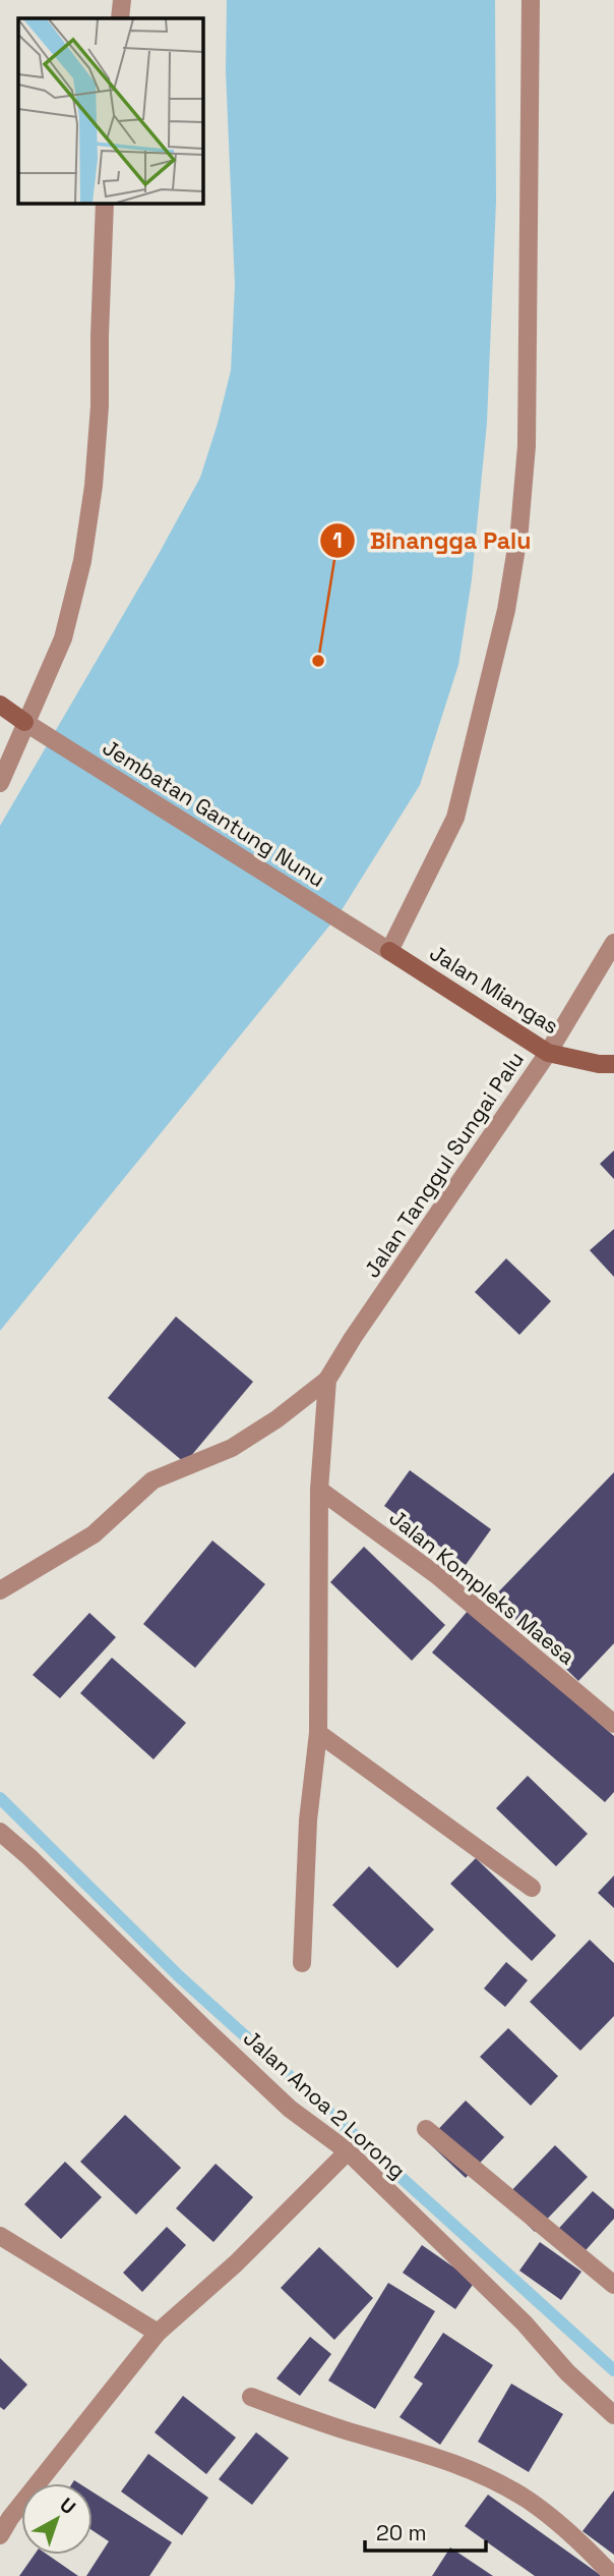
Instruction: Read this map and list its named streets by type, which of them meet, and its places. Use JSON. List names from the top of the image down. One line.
{"streets":{"street":["Jembatan Gantung Nunu","Jalan Miangas","Jalan Tanggul Sungai Palu","Jalan Kompleks Maesa","Jalan Anoa 2 Lorong"]},"crossings":[["Jembatan Gantung Nunu","Jalan Miangas"],["Jalan Miangas","Jalan Tanggul Sungai Palu"]],"places":["Binangga Palu"],"scale_bar":"20 m","north":"top right"}
